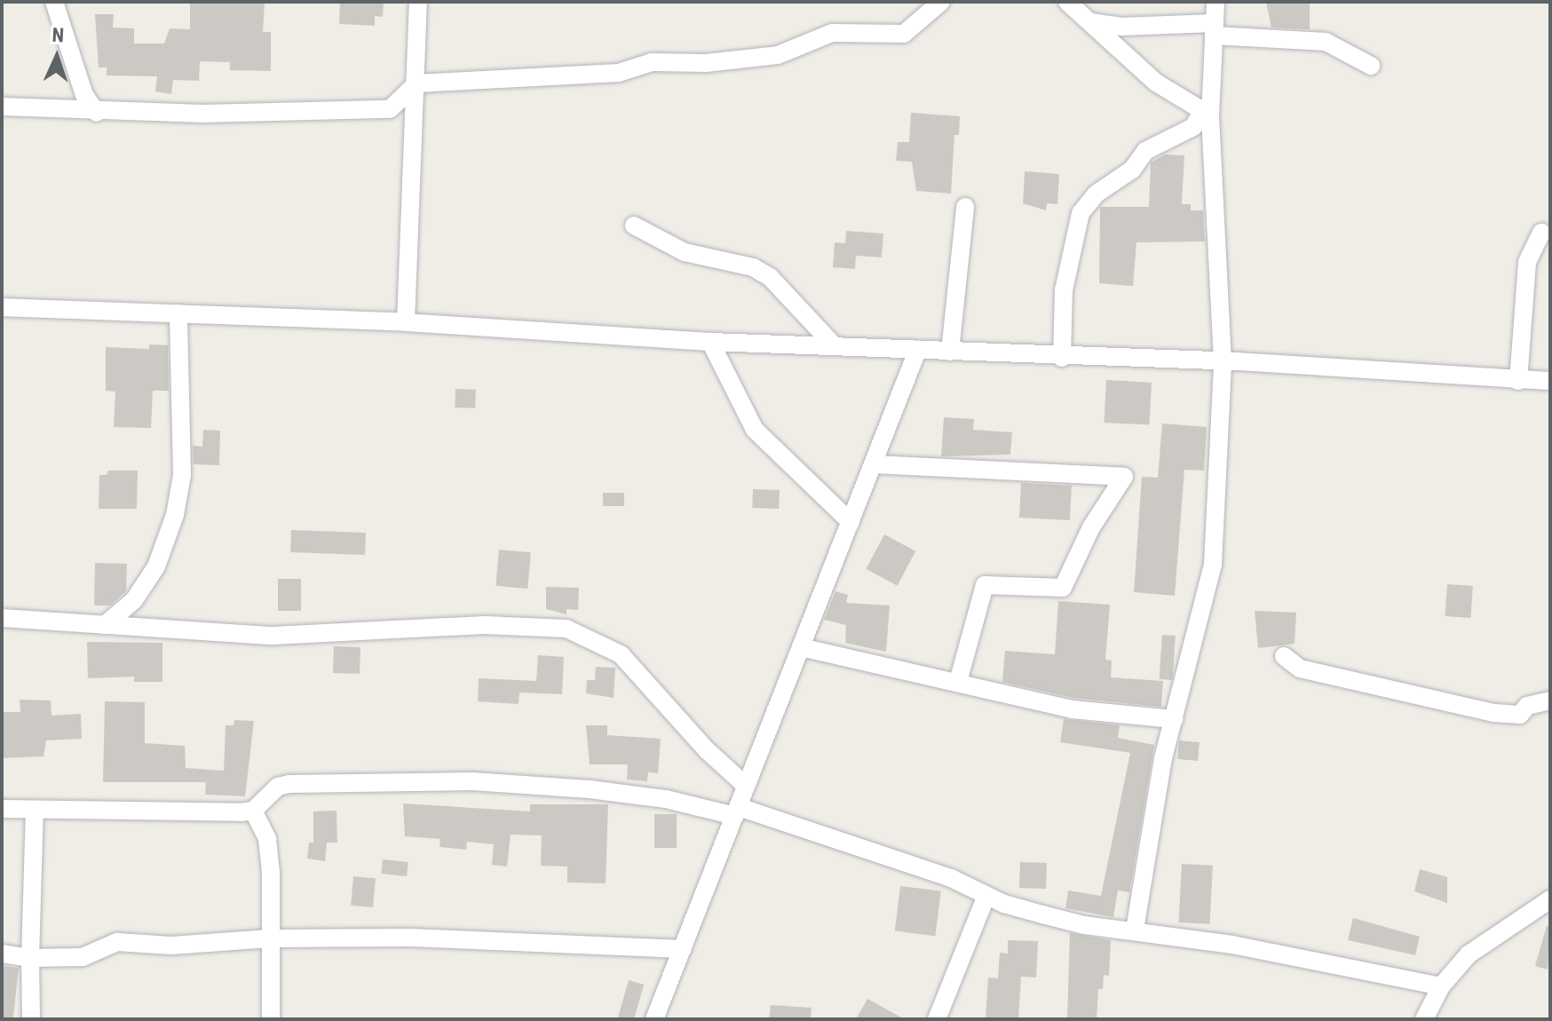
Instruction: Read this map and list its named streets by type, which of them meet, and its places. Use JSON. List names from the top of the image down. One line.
{"north":"top"}
